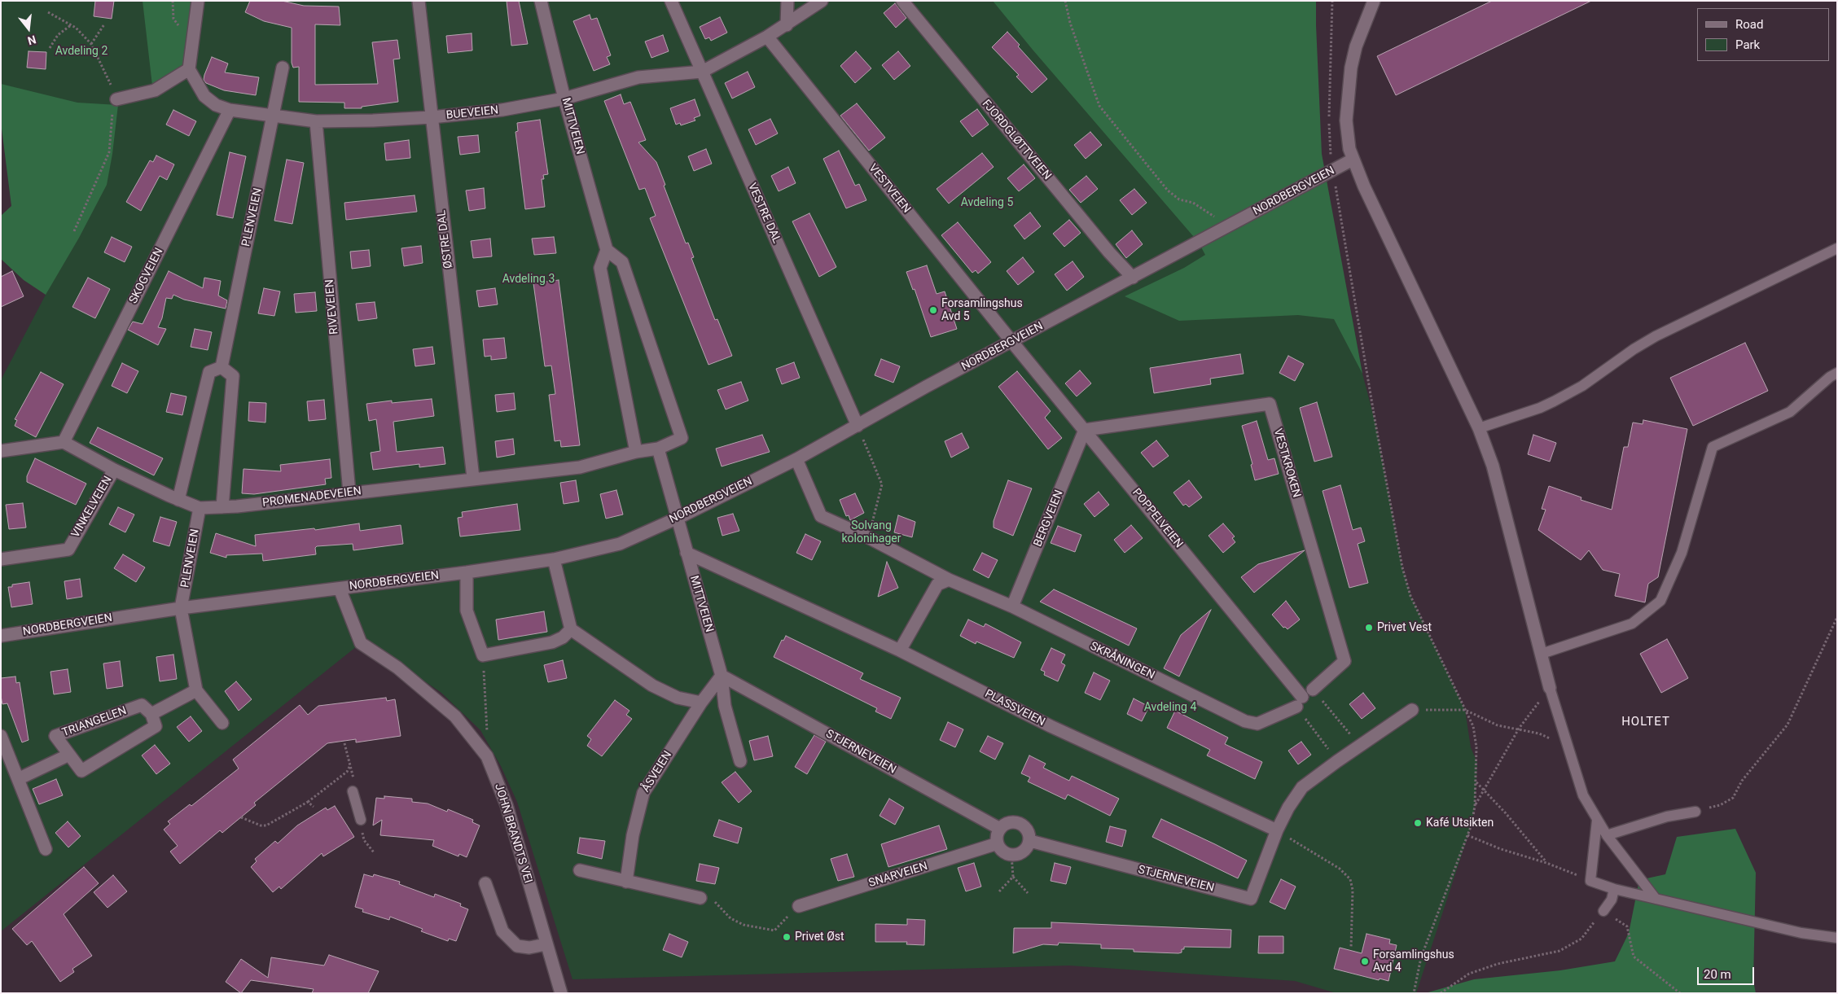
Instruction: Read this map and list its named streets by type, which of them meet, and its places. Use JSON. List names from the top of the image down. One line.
{"streets":{"street":["BUEVEIEN","MITTVEIEN","FJORDGLØTTVEIEN","VESTVEIEN","NORDBERGVEIEN","VESTRE DAL","PLENVEIEN","ØSTRE DAL","SKOGVEIEN","RIVEVEIEN","VESTKROKEN","PROMENADEVEIEN","VINKELVEIEN","BERGVEIEN","POPPELVEIEN","SKRÅNINGEN","PLASSVEIEN","TRIANGELEN","STJERNEVEIEN","ÅSVEIEN","JOHN BRANDTS VEI","SNARVEIEN"]},"crossings":[["BUEVEIEN","MITTVEIEN"],["BUEVEIEN","VESTVEIEN"],["BUEVEIEN","VESTRE DAL"],["BUEVEIEN","PLENVEIEN"],["BUEVEIEN","ØSTRE DAL"],["BUEVEIEN","SKOGVEIEN"],["BUEVEIEN","RIVEVEIEN"],["MITTVEIEN","NORDBERGVEIEN"],["MITTVEIEN","PLASSVEIEN"],["MITTVEIEN","STJERNEVEIEN"],["MITTVEIEN","ÅSVEIEN"],["FJORDGLØTTVEIEN","NORDBERGVEIEN"],["VESTVEIEN","NORDBERGVEIEN"],["VESTVEIEN","POPPELVEIEN"],["NORDBERGVEIEN","VESTRE DAL"],["NORDBERGVEIEN","PLENVEIEN"],["NORDBERGVEIEN","POPPELVEIEN"],["NORDBERGVEIEN","SKRÅNINGEN"],["NORDBERGVEIEN","JOHN BRANDTS VEI"],["PLENVEIEN","PROMENADEVEIEN"],["ØSTRE DAL","PROMENADEVEIEN"],["SKOGVEIEN","PROMENADEVEIEN"],["RIVEVEIEN","PROMENADEVEIEN"],["VESTKROKEN","BERGVEIEN"],["VESTKROKEN","POPPELVEIEN"],["VESTKROKEN","SKRÅNINGEN"],["PROMENADEVEIEN","VINKELVEIEN"],["BERGVEIEN","POPPELVEIEN"],["BERGVEIEN","SKRÅNINGEN"],["POPPELVEIEN","SKRÅNINGEN"],["PLASSVEIEN","STJERNEVEIEN"],["STJERNEVEIEN","ÅSVEIEN"],["STJERNEVEIEN","SNARVEIEN"]],"districts":["HOLTET"],"parks":["Avdeling 2","Avdeling 5","Avdeling 3","Solvang kolonihager","Avdeling 4"],"places":["Forsamlingshus Avd 5","Privet Vest","Kafé Utsikten","Privet Øst","Forsamlingshus Avd 4"],"legend":["Road","Park"],"scale_bar":"20 m","north":"bottom"}
